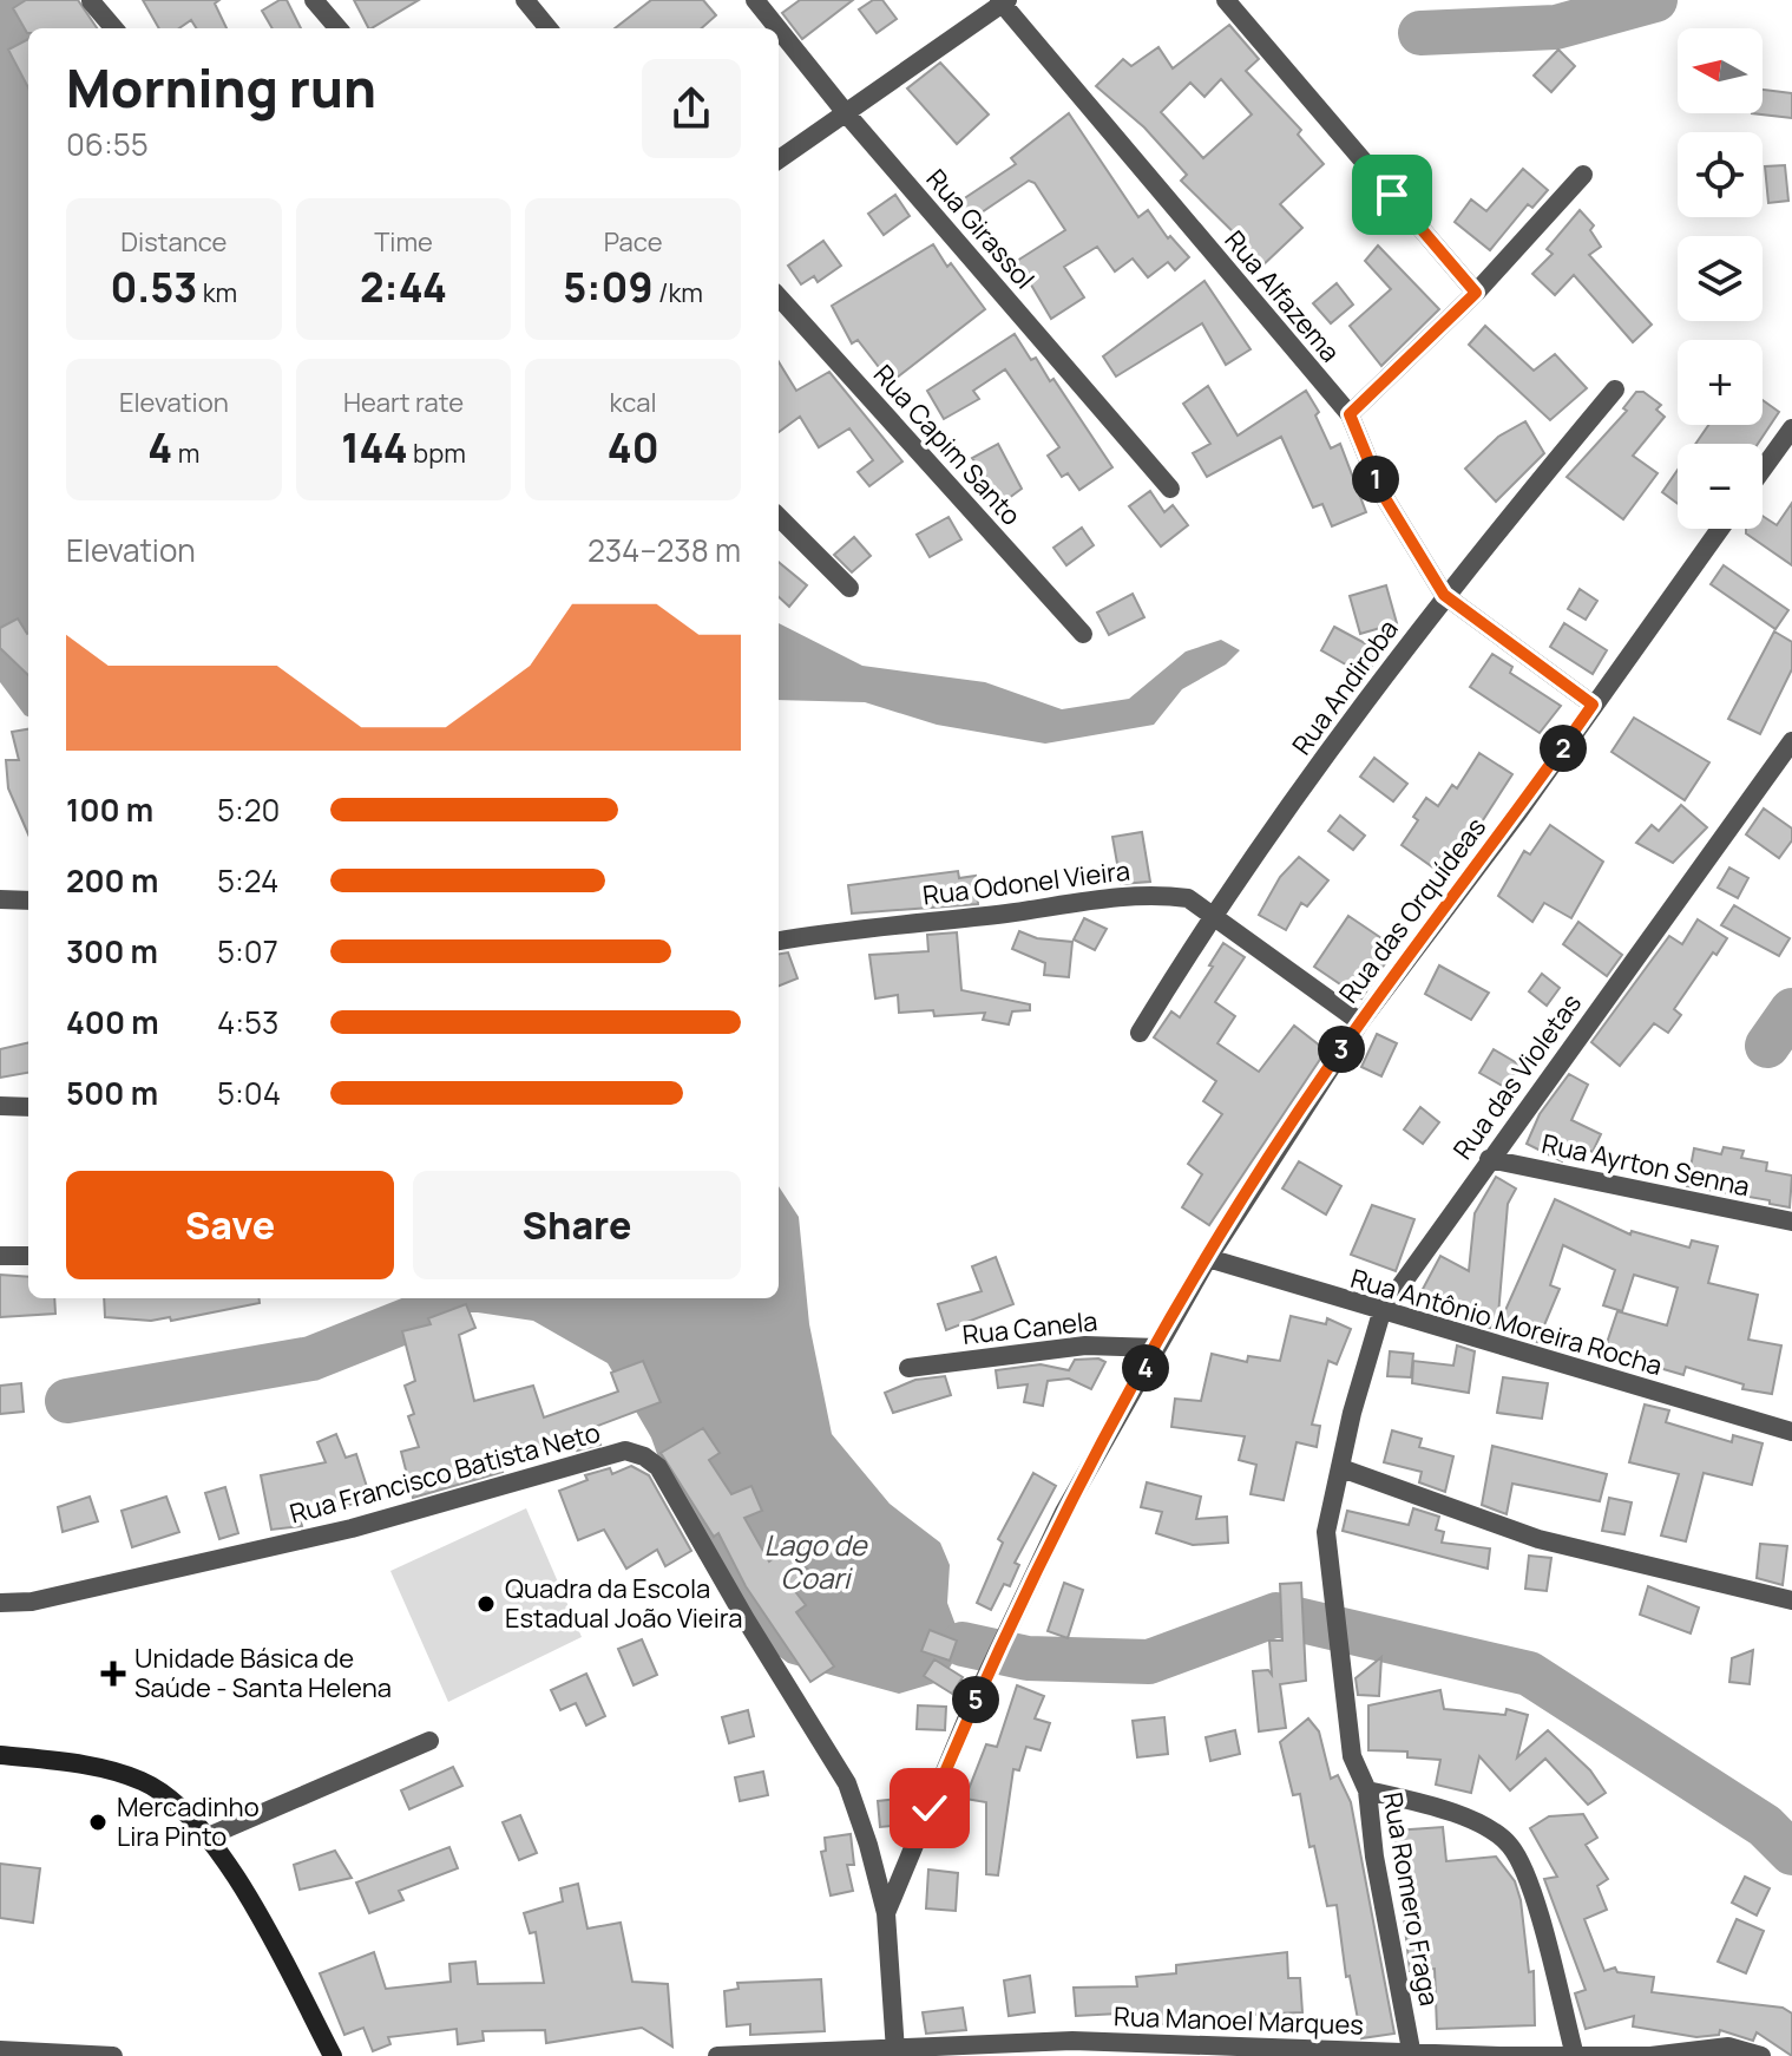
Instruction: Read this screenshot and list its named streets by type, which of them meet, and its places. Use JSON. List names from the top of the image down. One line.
{"streets":{"street":["Rua Girassol","Rua Alfazema","Rua Capim Santo","Rua Andiroba","Rua Odonel Vieira","Rua das Orquídeas","Rua das Violetas","Rua Ayrton Senna","Rua Antônio Moreira Rocha","Rua Canela","Rua Francisco Batista Neto","Rua Romero Fraga","Rua Manoel Marques"]},"crossings":[["Rua Alfazema","Rua Andiroba"],["Rua Alfazema","Rua das Orquídeas"],["Rua Andiroba","Rua Odonel Vieira"],["Rua Odonel Vieira","Rua das Orquídeas"],["Rua das Orquídeas","Rua Antônio Moreira Rocha"],["Rua das Orquídeas","Rua Canela"],["Rua das Orquídeas","Rua Francisco Batista Neto"],["Rua das Violetas","Rua Ayrton Senna"],["Rua das Violetas","Rua Antônio Moreira Rocha"],["Rua das Violetas","Rua Romero Fraga"],["Rua Francisco Batista Neto","Rua Manoel Marques"],["Rua Romero Fraga","Rua Manoel Marques"]],"water":["Lago de Coari"],"places":{"other":["Quadra da Escola Estadual João Vieira","Mercadinho Lira Pinto"],"health":["Unidade Básica de Saúde - Santa Helena"]},"north":"left","page":{"map_buttons":["+","−"],"heading":["Morning run","06:55"],"stats":[["Distance","0.53 km"],["Time","2:44"],["Pace","5:09 /km"],["Elevation","4 m"],["Heart rate","144 bpm"],["kcal","40"]],"pins":["1","2","3","4","5"],"chart":["Elevation","234–238 m"],"list":[{"name":"100 m","note":"5:20"},{"name":"200 m","note":"5:24"},{"name":"300 m","note":"5:07"},{"name":"400 m","note":"4:53"},{"name":"500 m","note":"5:04"}],"buttons":["Save","Share"]}}
